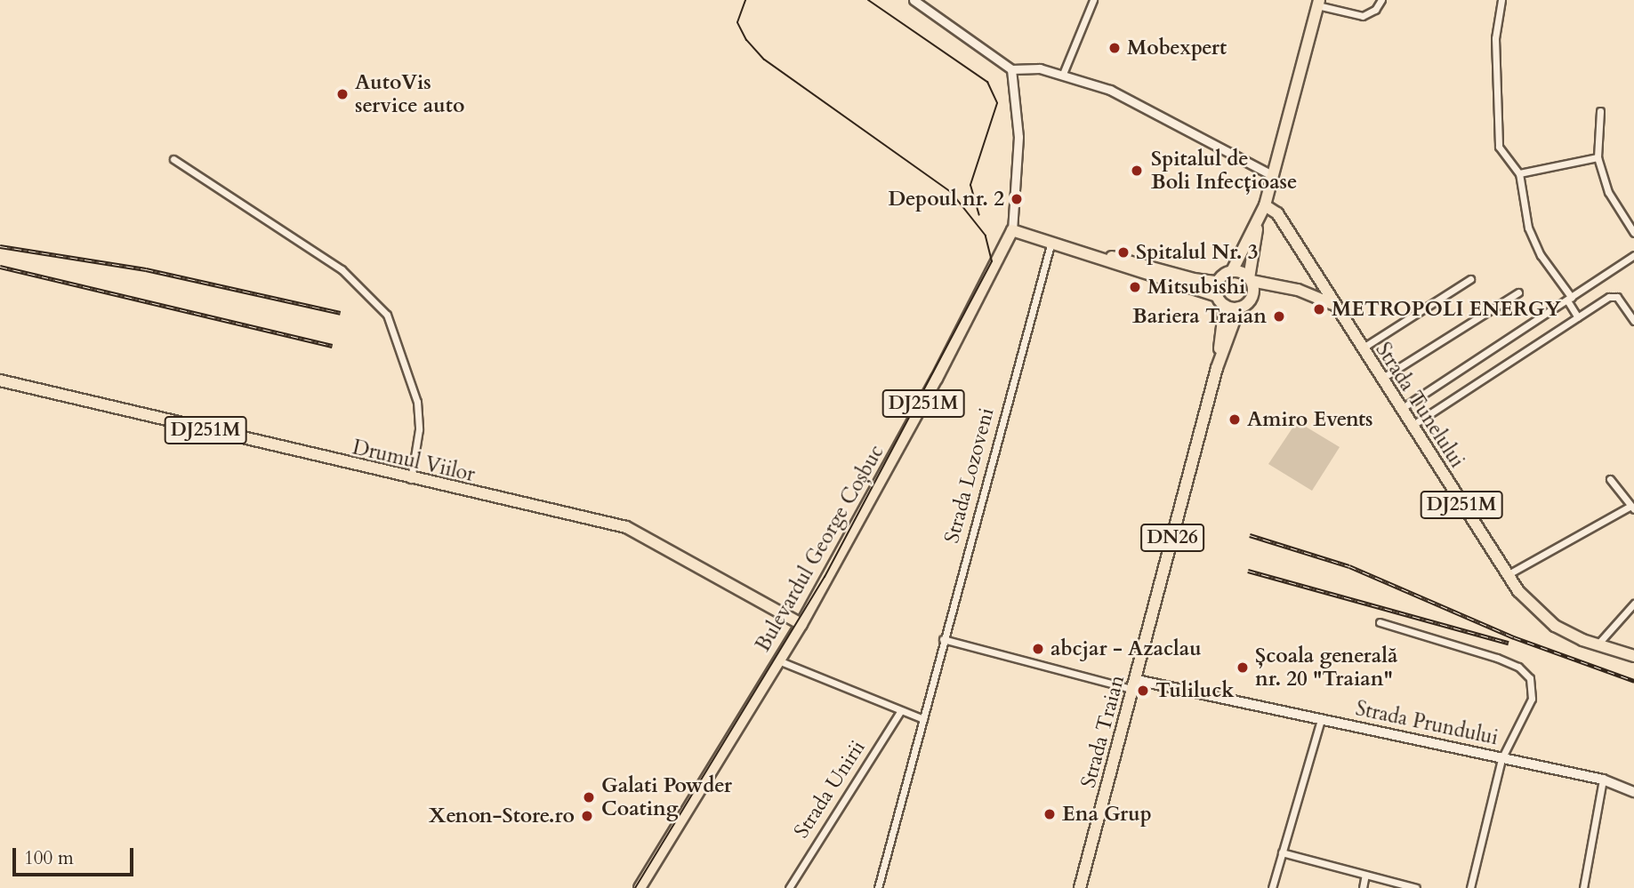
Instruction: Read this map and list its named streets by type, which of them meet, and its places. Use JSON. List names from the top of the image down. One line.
{"streets":{"main road":["DJ251M","Strada Tunelului","Drumul Viilor","DN26","Bulevardul George Coșbuc","Strada Prundului","Strada Traian"],"street":["Strada Lozoveni","Strada Unirii"]},"crossings":[["DJ251M","Strada Tunelului"],["Drumul Viilor","Bulevardul George Coșbuc"],["Strada Lozoveni","Strada Prundului"],["DN26","Strada Traian"],["Strada Prundului","Strada Traian"]],"places":["Mobexpert","AutoVis service auto","Spitalul de Boli Infecțioase","Depoul nr. 2","Spitalul Nr. 3","Mitsubishi","METROPOLI ENERGY","Bariera Traian","Amiro Events","abcjar - Azaclau","Școala generală nr. 20 \"Traian\"","Tuliluck","Galati Powder Coating","Ena Grup","Xenon-Store.ro"],"scale_bar":"100 m"}
